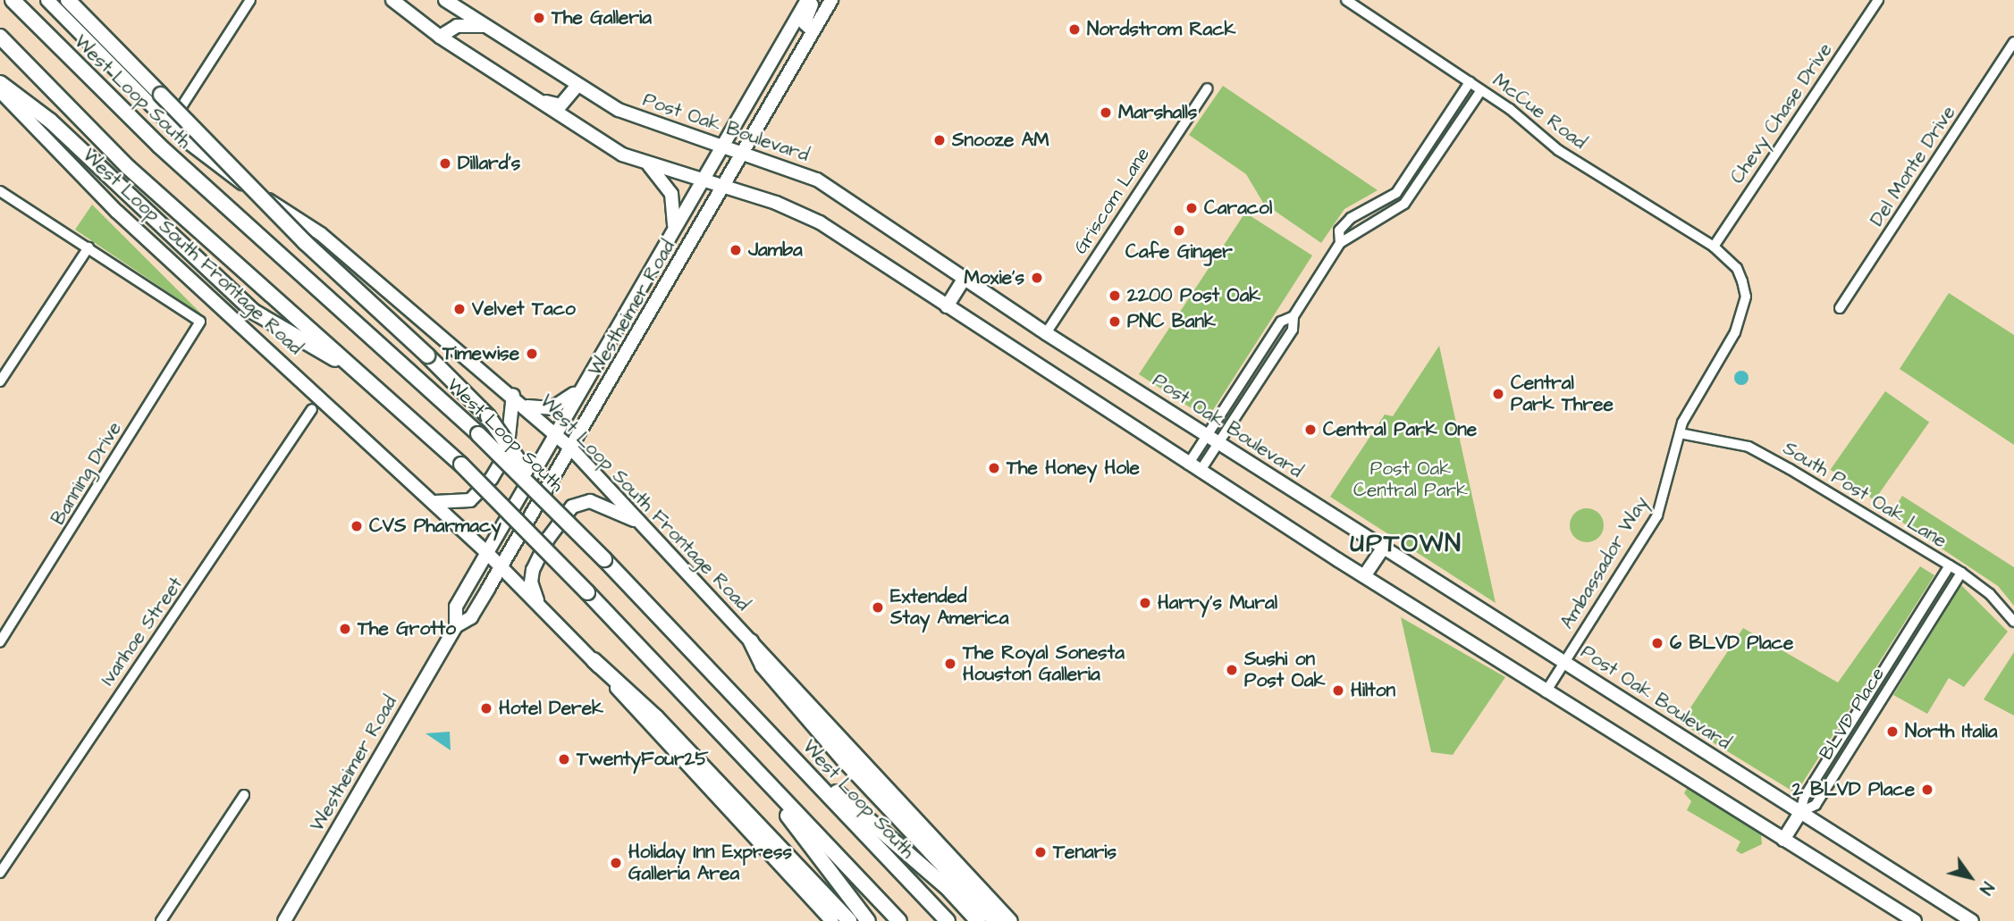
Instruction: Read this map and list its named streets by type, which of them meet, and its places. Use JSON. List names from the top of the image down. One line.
{"streets":{"highway":["West Loop South"],"main road":["Post Oak Boulevard","West Loop South Frontage Road","Westheimer Road"],"street":["McCue Road","Chevy Chase Drive","Del Monte Drive","Griscom Lane","Banning Drive","South Post Oak Lane","Ambassador Way","Ivanhoe Street","BLVD Place"]},"crossings":[["McCue Road","Chevy Chase Drive"],["McCue Road","Ambassador Way"],["Chevy Chase Drive","Ambassador Way"],["Post Oak Boulevard","Griscom Lane"],["Post Oak Boulevard","Westheimer Road"],["Post Oak Boulevard","Ambassador Way"],["Post Oak Boulevard","BLVD Place"],["West Loop South Frontage Road","Westheimer Road"],["South Post Oak Lane","Ambassador Way"],["South Post Oak Lane","BLVD Place"]],"districts":["UPTOWN"],"parks":["Post Oak Central Park"],"places":["The Galleria","Nordstrom Rack","Marshalls","Snooze AM","Dillard's","Caracol","Cafe Ginger","Jamba","Moxie's","2200 Post Oak","Velvet Taco","PNC Bank","Timewise","Central Park Three","Central Park One","The Honey Hole","CVS Pharmacy","Harry's Mural","Extended Stay America","The Grotto","6 BLVD Place","The Royal Sonesta Houston Galleria","Sushi on Post Oak","Hilton","Hotel Derek","North Italia","TwentyFour25","2 BLVD Place","Tenaris","Holiday Inn Express Galleria Area"],"north":"bottom right"}
